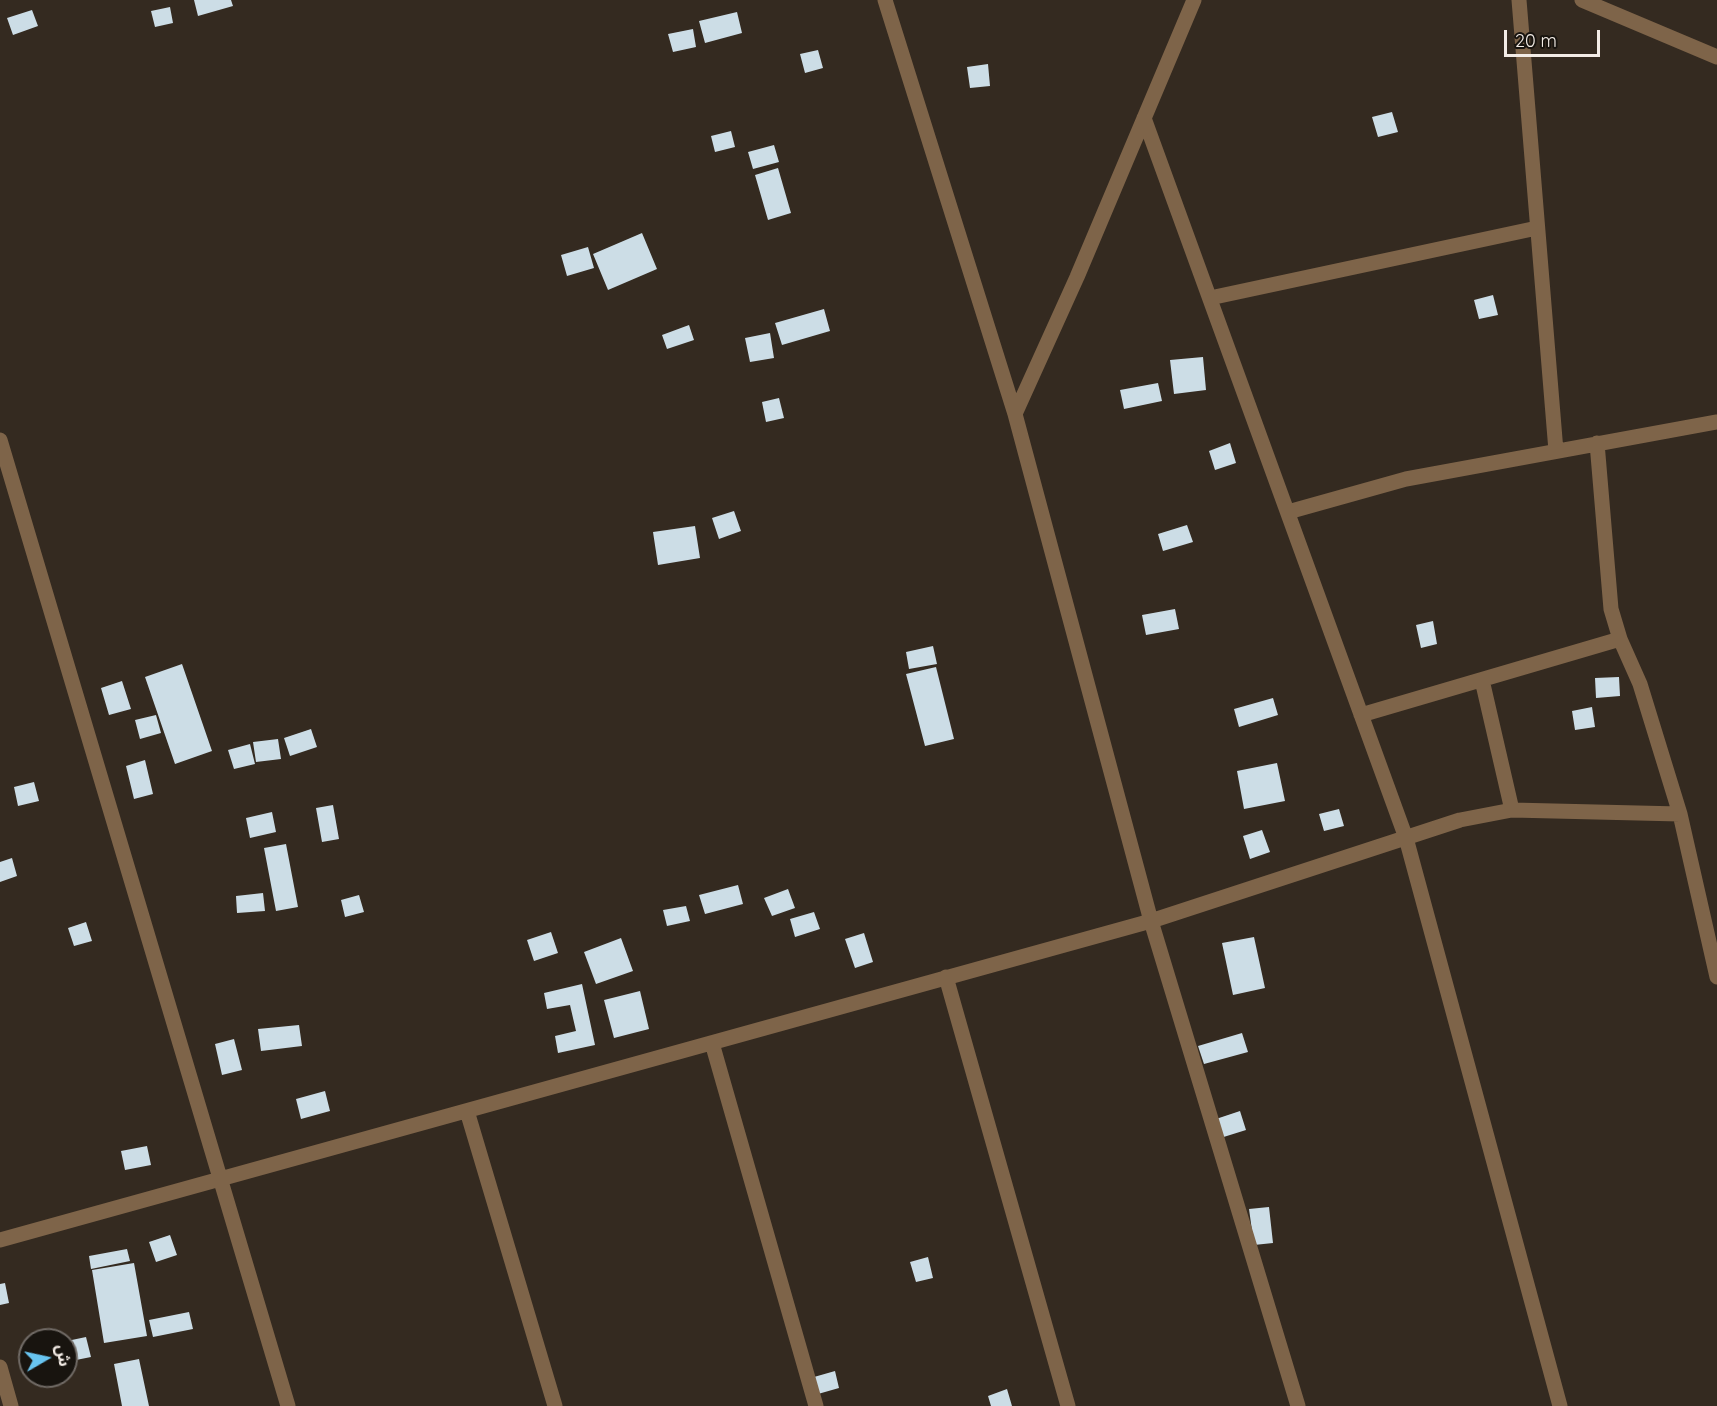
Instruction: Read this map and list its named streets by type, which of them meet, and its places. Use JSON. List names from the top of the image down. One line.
{"scale_bar":"20 m","north":"right"}
